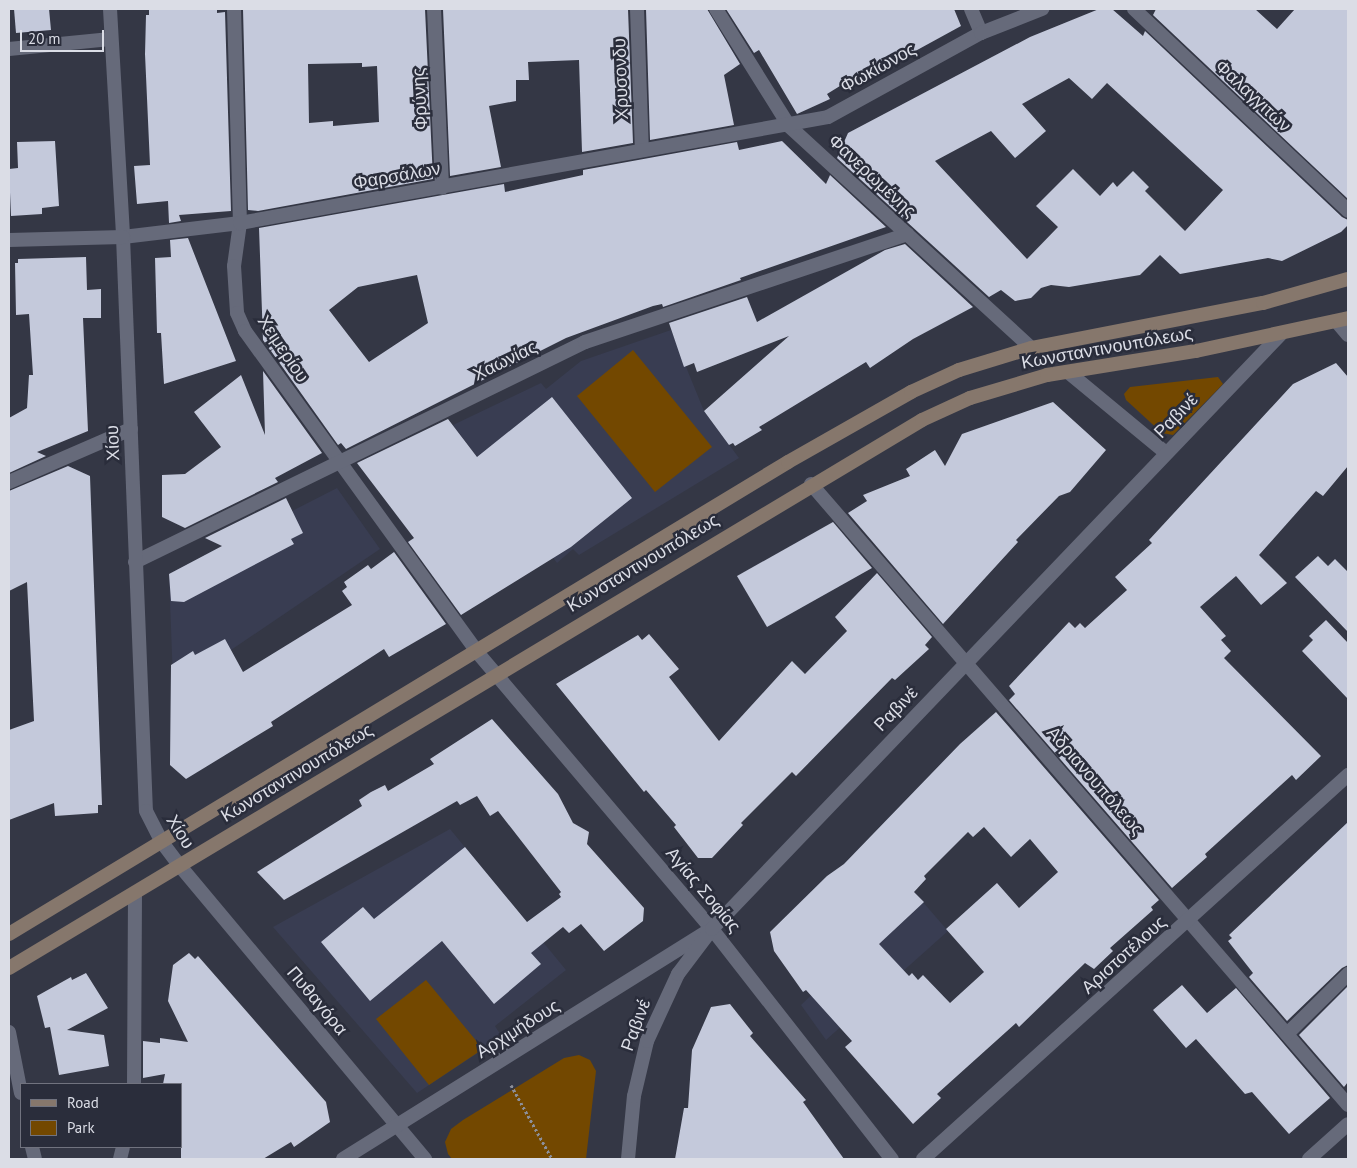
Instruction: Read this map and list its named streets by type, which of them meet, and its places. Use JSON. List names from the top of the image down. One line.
{"streets":{"main road":["Κωνσταντινουπόλεως"],"street":["Φωκίωνος","Χρυσονδυ","Φαλαγγιτών","Φρύνης","Φαρσάλων","Φανερωμένης","Χειμερίου","Χαωνίας","Ραβινέ","Χίου","Αδριανουπόλεως","Αγίας Σοφίας","Αριστοτέλους","Πυθαγόρα","Αρχιμήδους"]},"crossings":[["Φωκίωνος","Φαρσάλων"],["Φωκίωνος","Φανερωμένης"],["Χρυσονδυ","Φαρσάλων"],["Φρύνης","Φαρσάλων"],["Φαρσάλων","Φανερωμένης"],["Φαρσάλων","Χειμερίου"],["Φαρσάλων","Χίου"],["Φανερωμένης","Κωνσταντινουπόλεως"],["Φανερωμένης","Χαωνίας"],["Κωνσταντινουπόλεως","Χειμερίου"],["Κωνσταντινουπόλεως","Ραβινέ"],["Κωνσταντινουπόλεως","Χίου"],["Κωνσταντινουπόλεως","Αδριανουπόλεως"],["Κωνσταντινουπόλεως","Αγίας Σοφίας"],["Κωνσταντινουπόλεως","Πυθαγόρα"],["Χειμερίου","Χαωνίας"],["Χειμερίου","Αγίας Σοφίας"],["Χαωνίας","Χίου"],["Ραβινέ","Αδριανουπόλεως"],["Ραβινέ","Αγίας Σοφίας"],["Ραβινέ","Αρχιμήδους"],["Χίου","Πυθαγόρα"],["Αδριανουπόλεως","Αριστοτέλους"],["Αγίας Σοφίας","Αρχιμήδους"],["Πυθαγόρα","Αρχιμήδους"]],"legend":["Road","Park"],"scale_bar":"20 m"}
